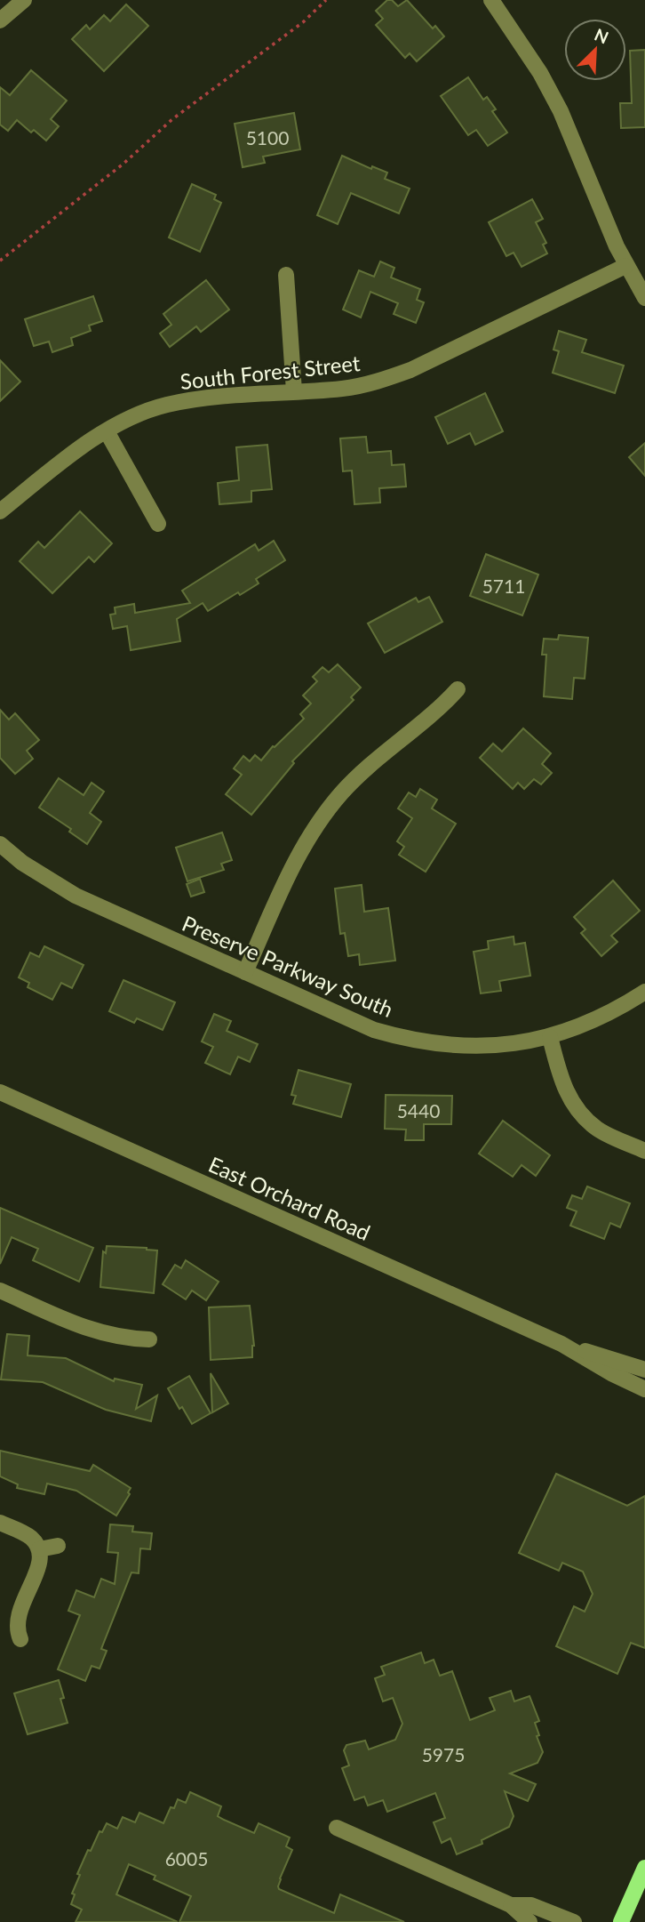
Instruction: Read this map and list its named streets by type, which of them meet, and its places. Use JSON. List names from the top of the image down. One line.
{"streets":{"street":["South Forest Street","Preserve Parkway South","East Orchard Road"]},"house_numbers":["5100","5711","5440","5975","6005"],"north":"top right"}
